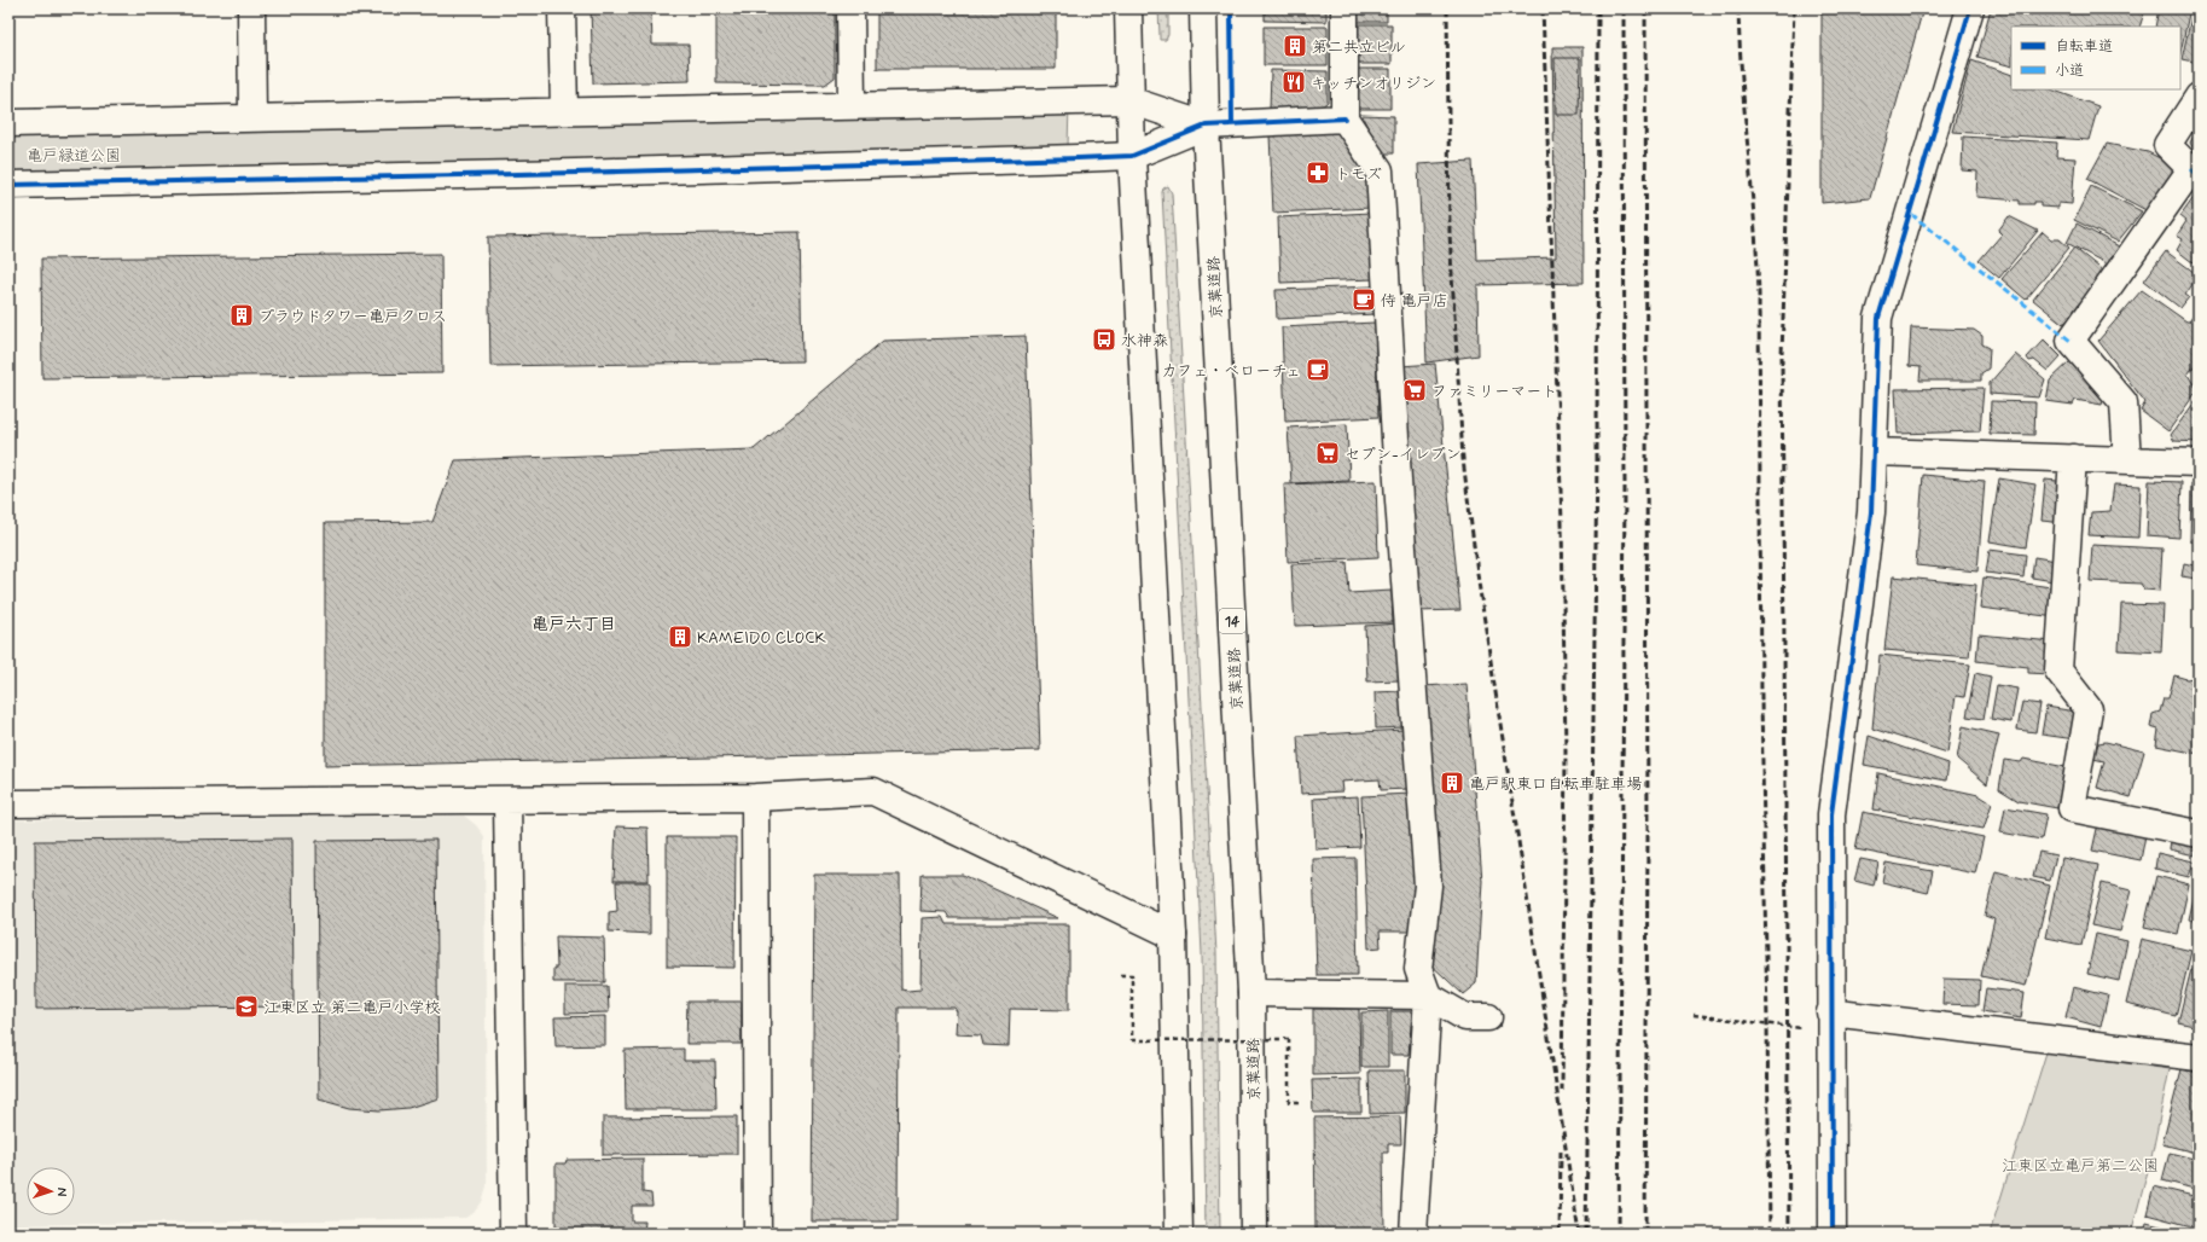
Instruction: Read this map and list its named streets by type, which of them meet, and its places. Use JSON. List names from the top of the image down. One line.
{"streets":{"main road":["京葉道路","14"]},"districts":["亀戸六丁目"],"parks":["亀戸緑道公園","江東区立亀戸第二公園"],"places":{"building":["第二共立ビル","プラウドタワー亀戸クロス","KAMEIDO CLOCK","亀戸駅東口自転車駐車場"],"restaurant":["キッチンオリジン"],"pharmacy":["トモズ"],"cafe":["侍 亀戸店","カフェ・ベローチェ"],"bus stop":["水神森"],"supermarket":["ファミリーマート","セブン-イレブン"],"school or university":["江東区立 第二亀戸小学校"]},"legend":["自転車道","小道"],"north":"right"}
